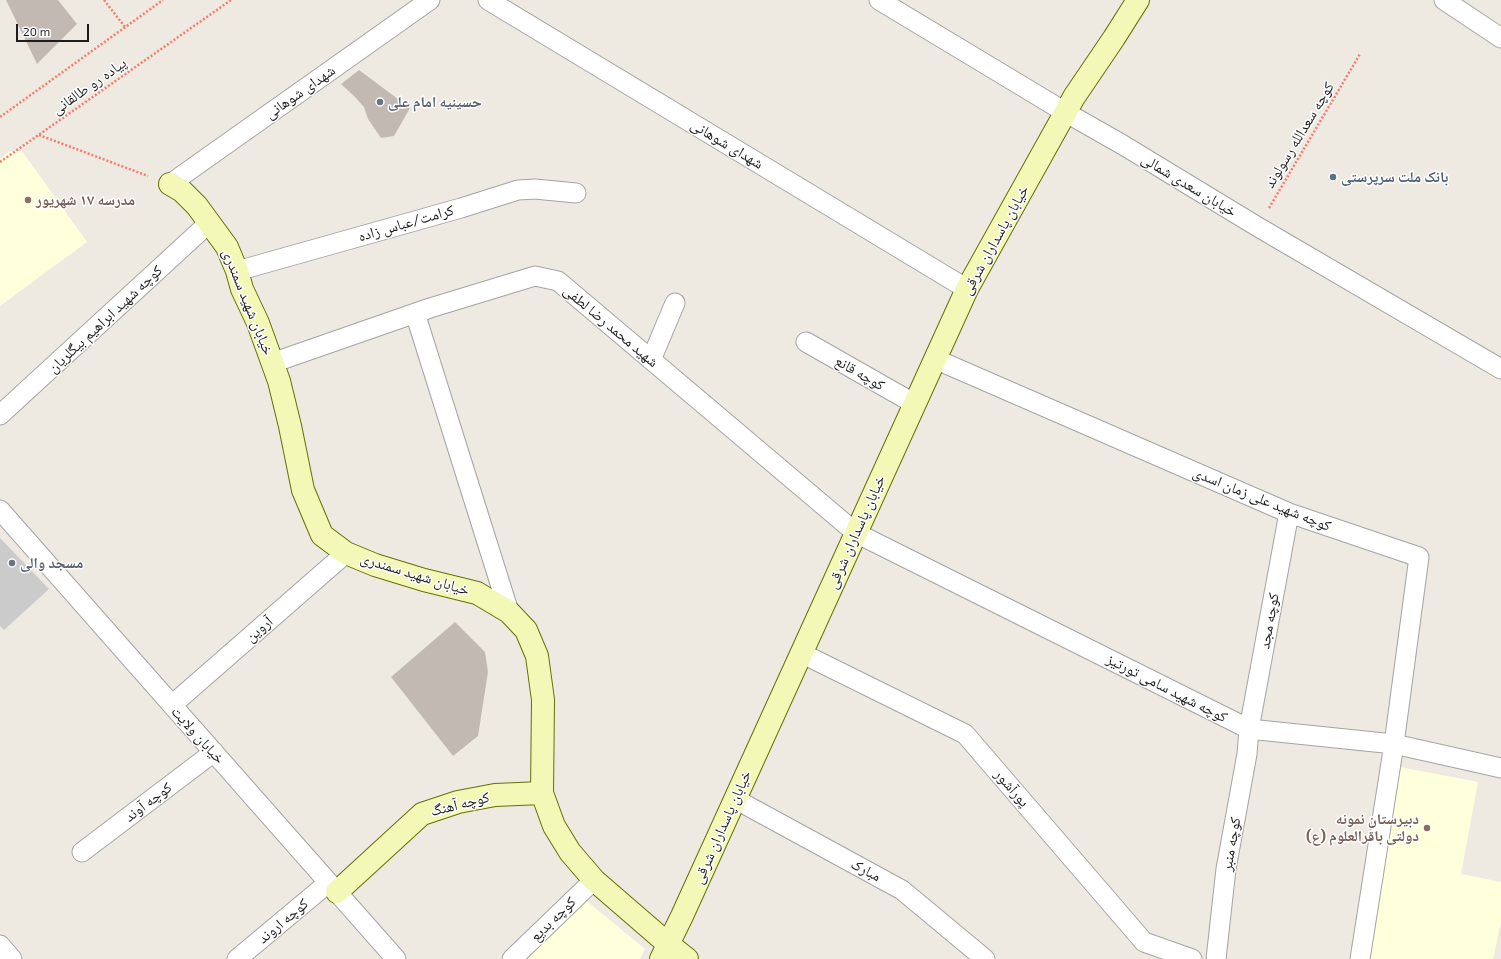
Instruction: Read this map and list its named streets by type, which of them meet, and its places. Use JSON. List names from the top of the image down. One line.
{"streets":{"street":["شهدای شوهانی","خیابان سعدی شمالی","کرامت/عباس زاده","خیابان پاسداران شرقی","خیابان شهید سمندری","کوچه شهید ابراهیم بیگلریان","شهید محمد رضا لطفی","کوچه قانع","کوچه شهید علی زمان اسدی","کوچه مجد","آروین","کوچه شهید سامی تورتیز","خیابان ولایت","پورآشور","کوچه آوند","کوچه آهنگ","کوچه منبر","مبارک","کوچه بدیع","کوچه اروند"],"path":["پیاده رو طالقانی","کوچه سعدالله رسولوند"]},"crossings":[["شهدای شوهانی","خیابان پاسداران شرقی"],["شهدای شوهانی","خیابان شهید سمندری"],["کوچه سعدالله رسولوند","خیابان سعدی شمالی"],["خیابان سعدی شمالی","خیابان پاسداران شرقی"],["کرامت/عباس زاده","خیابان شهید سمندری"],["خیابان پاسداران شرقی","خیابان شهید سمندری"],["خیابان پاسداران شرقی","شهید محمد رضا لطفی"],["خیابان پاسداران شرقی","کوچه قانع"],["خیابان پاسداران شرقی","کوچه شهید علی زمان اسدی"],["خیابان پاسداران شرقی","کوچه شهید سامی تورتیز"],["خیابان پاسداران شرقی","پورآشور"],["خیابان پاسداران شرقی","مبارک"],["خیابان شهید سمندری","کوچه شهید ابراهیم بیگلریان"],["خیابان شهید سمندری","شهید محمد رضا لطفی"],["خیابان شهید سمندری","آروین"],["خیابان شهید سمندری","کوچه آهنگ"],["خیابان شهید سمندری","کوچه بدیع"],["شهید محمد رضا لطفی","کوچه شهید سامی تورتیز"],["کوچه شهید علی زمان اسدی","کوچه مجد"],["کوچه شهید علی زمان اسدی","کوچه شهید سامی تورتیز"],["کوچه مجد","کوچه شهید سامی تورتیز"],["کوچه مجد","کوچه منبر"],["آروین","خیابان ولایت"],["کوچه شهید سامی تورتیز","کوچه منبر"],["خیابان ولایت","کوچه آوند"],["خیابان ولایت","کوچه آهنگ"],["خیابان ولایت","کوچه اروند"],["کوچه آهنگ","کوچه اروند"]],"places":["حسینیه امام علی","بانک ملت سرپرستی","مدرسه ۱۷ شهریور","مسجد والی","دبیرستان نمونه دولتی باقرالعلوم (ع)"],"scale_bar":"20 m"}
